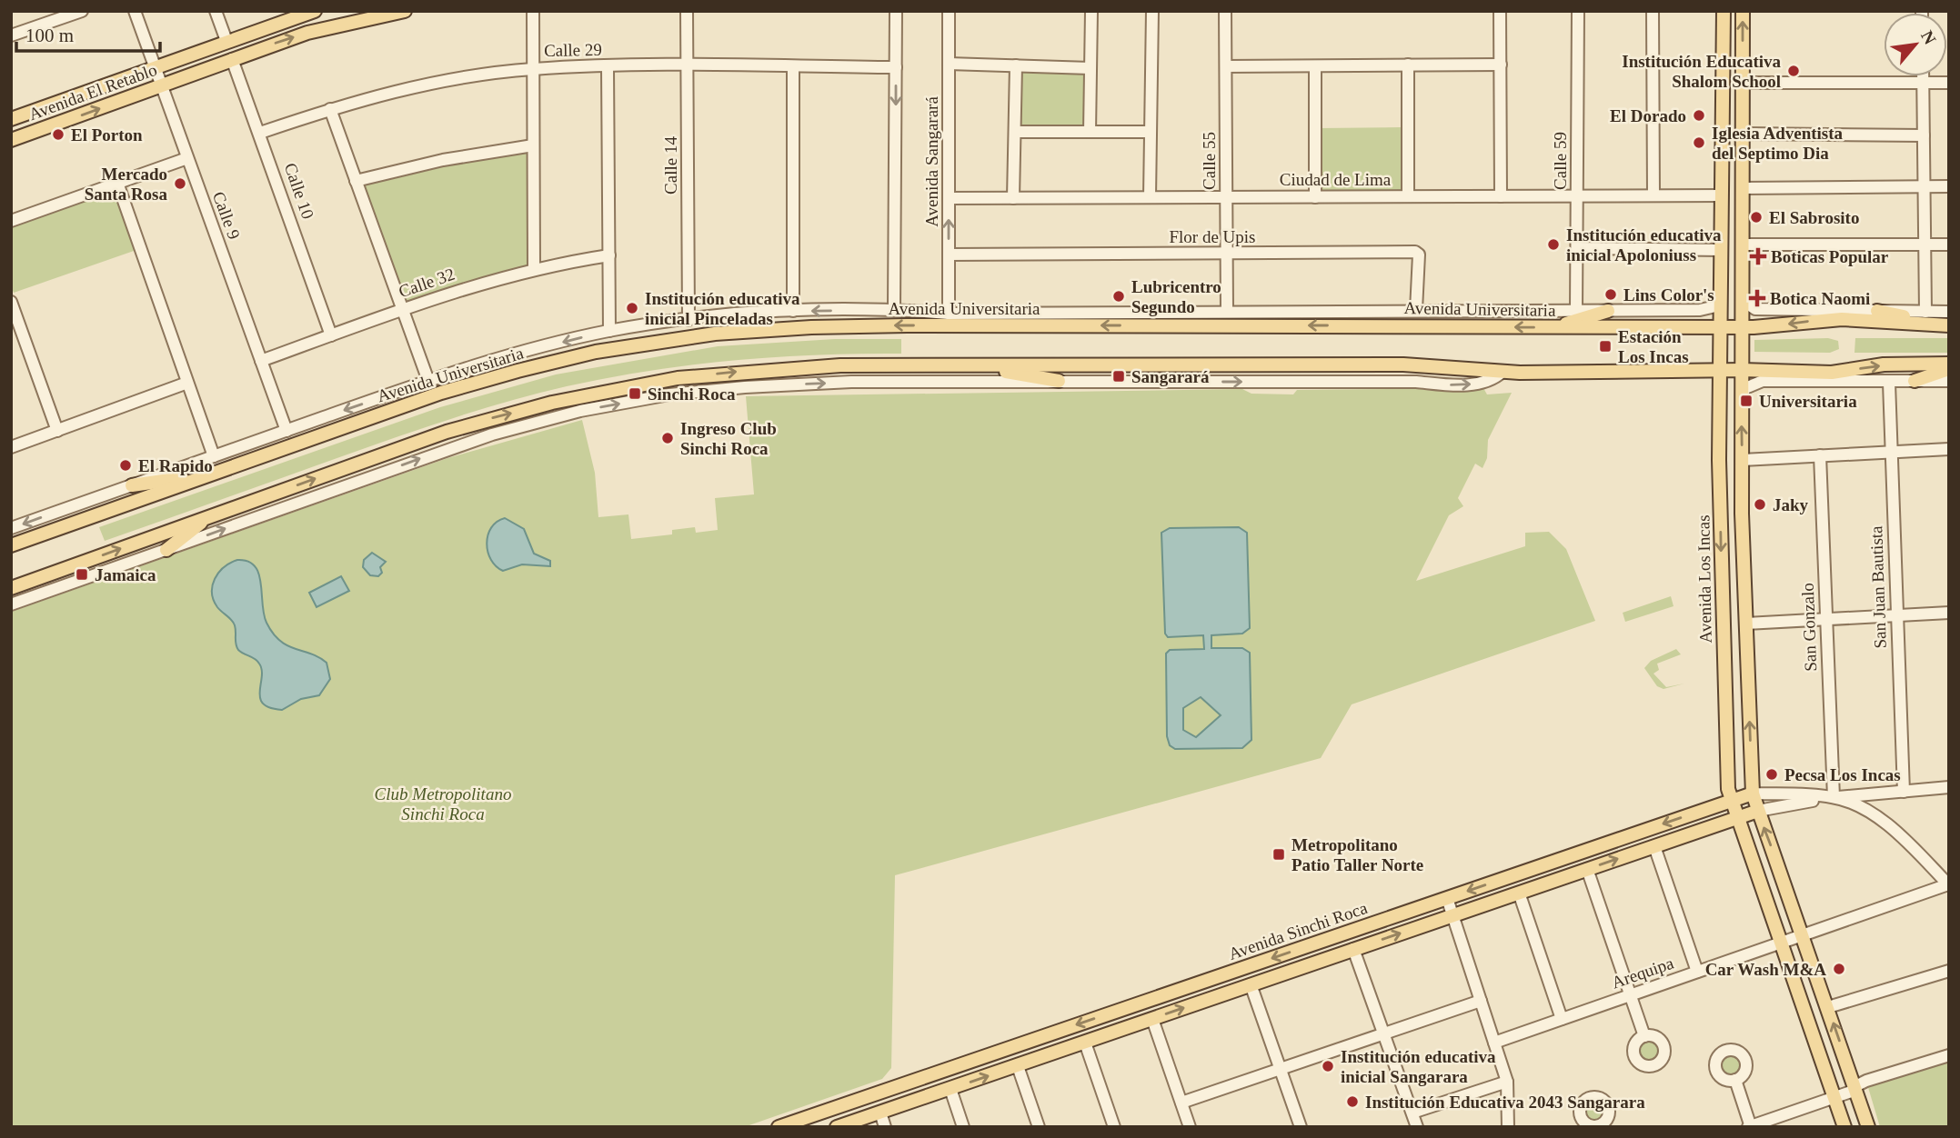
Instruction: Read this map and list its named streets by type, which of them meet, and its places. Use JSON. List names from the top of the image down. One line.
{"streets":{"main road":["Avenida El Retablo","Avenida Universitaria","Avenida Los Incas","Avenida Sinchi Roca"],"street":["Calle 29","Calle 55","Calle 59","Avenida Sangarará","Calle 14","Ciudad de Lima","Calle 10","Calle 9","Flor de Upis","Calle 32","San Juan Bautista","San Gonzalo","Arequipa"]},"crossings":[["Calle 29","Avenida Sangarará"],["Calle 29","Calle 14"],["Calle 29","Calle 10"],["Avenida El Retablo","Calle 10"],["Avenida El Retablo","Calle 9"],["Calle 55","Ciudad de Lima"],["Calle 55","Flor de Upis"],["Calle 55","Avenida Universitaria"],["Calle 59","Ciudad de Lima"],["Calle 59","Avenida Universitaria"],["Avenida Sangarará","Ciudad de Lima"],["Avenida Sangarará","Flor de Upis"],["Avenida Sangarará","Avenida Universitaria"],["Calle 14","Avenida Universitaria"],["Ciudad de Lima","Avenida Los Incas"],["Calle 10","Calle 32"],["Calle 9","Calle 32"],["Calle 9","Avenida Universitaria"],["Flor de Upis","Avenida Universitaria"],["Avenida Universitaria","Avenida Los Incas"],["Avenida Los Incas","Avenida Sinchi Roca"],["Avenida Los Incas","Arequipa"],["San Juan Bautista","Avenida Sinchi Roca"],["San Gonzalo","Avenida Sinchi Roca"]],"parks":["Club Metropolitano Sinchi Roca"],"places":{"other":["Institución Educativa Shalom School","El Dorado","El Porton","Iglesia Adventista del Septimo Dia","Mercado Santa Rosa","El Sabrosito","Institución educativa inicial Apoloniuss","Lins Color's","Lubricentro Segundo","Institución educativa inicial Pinceladas","Ingreso Club Sinchi Roca","El Rapido","Jaky","Pecsa Los Incas","Car Wash M&A","Institución educativa inicial Sangarara","Institución Educativa 2043 Sangarara"],"health":["Boticas Popular","Botica Naomi"],"transit":["Estación Los Incas","Sangarará","Sinchi Roca","Universitaria","Jamaica","Metropolitano Patio Taller Norte"]},"scale_bar":"100 m","north":"top right"}
